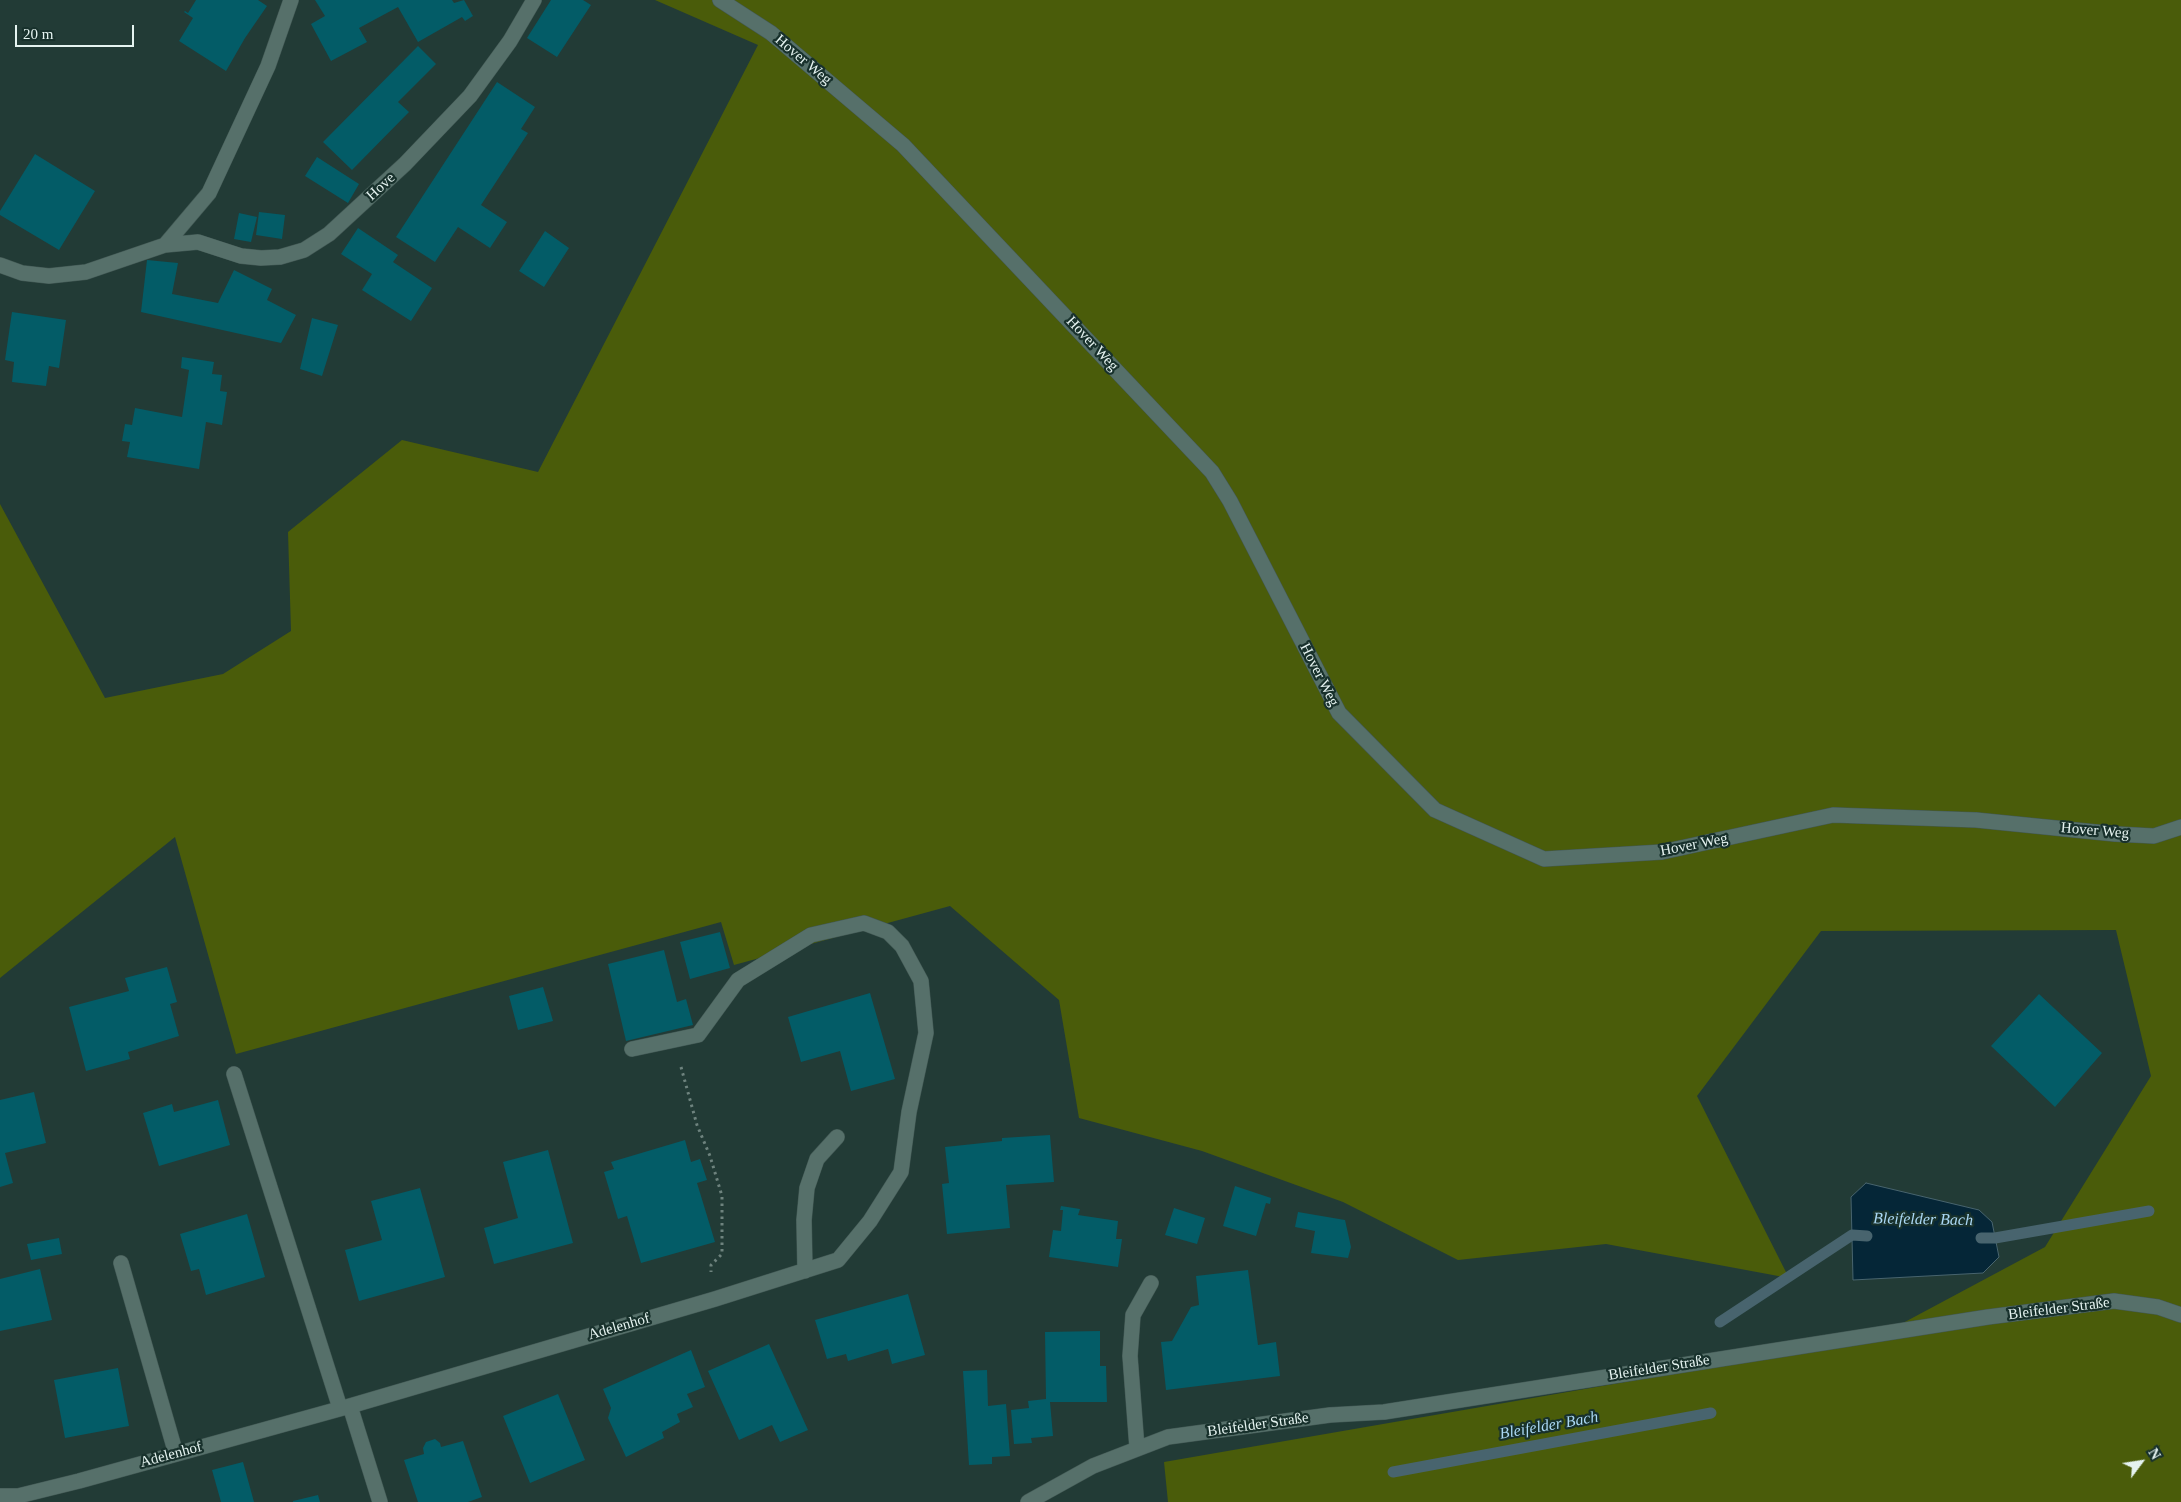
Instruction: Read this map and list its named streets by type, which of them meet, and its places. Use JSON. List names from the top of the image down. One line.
{"streets":{"street":["Hover Weg","Hove","Bleifelder Straße","Adelenhof"]},"water":["Bleifelder Bach"],"scale_bar":"20 m","north":"top right"}
